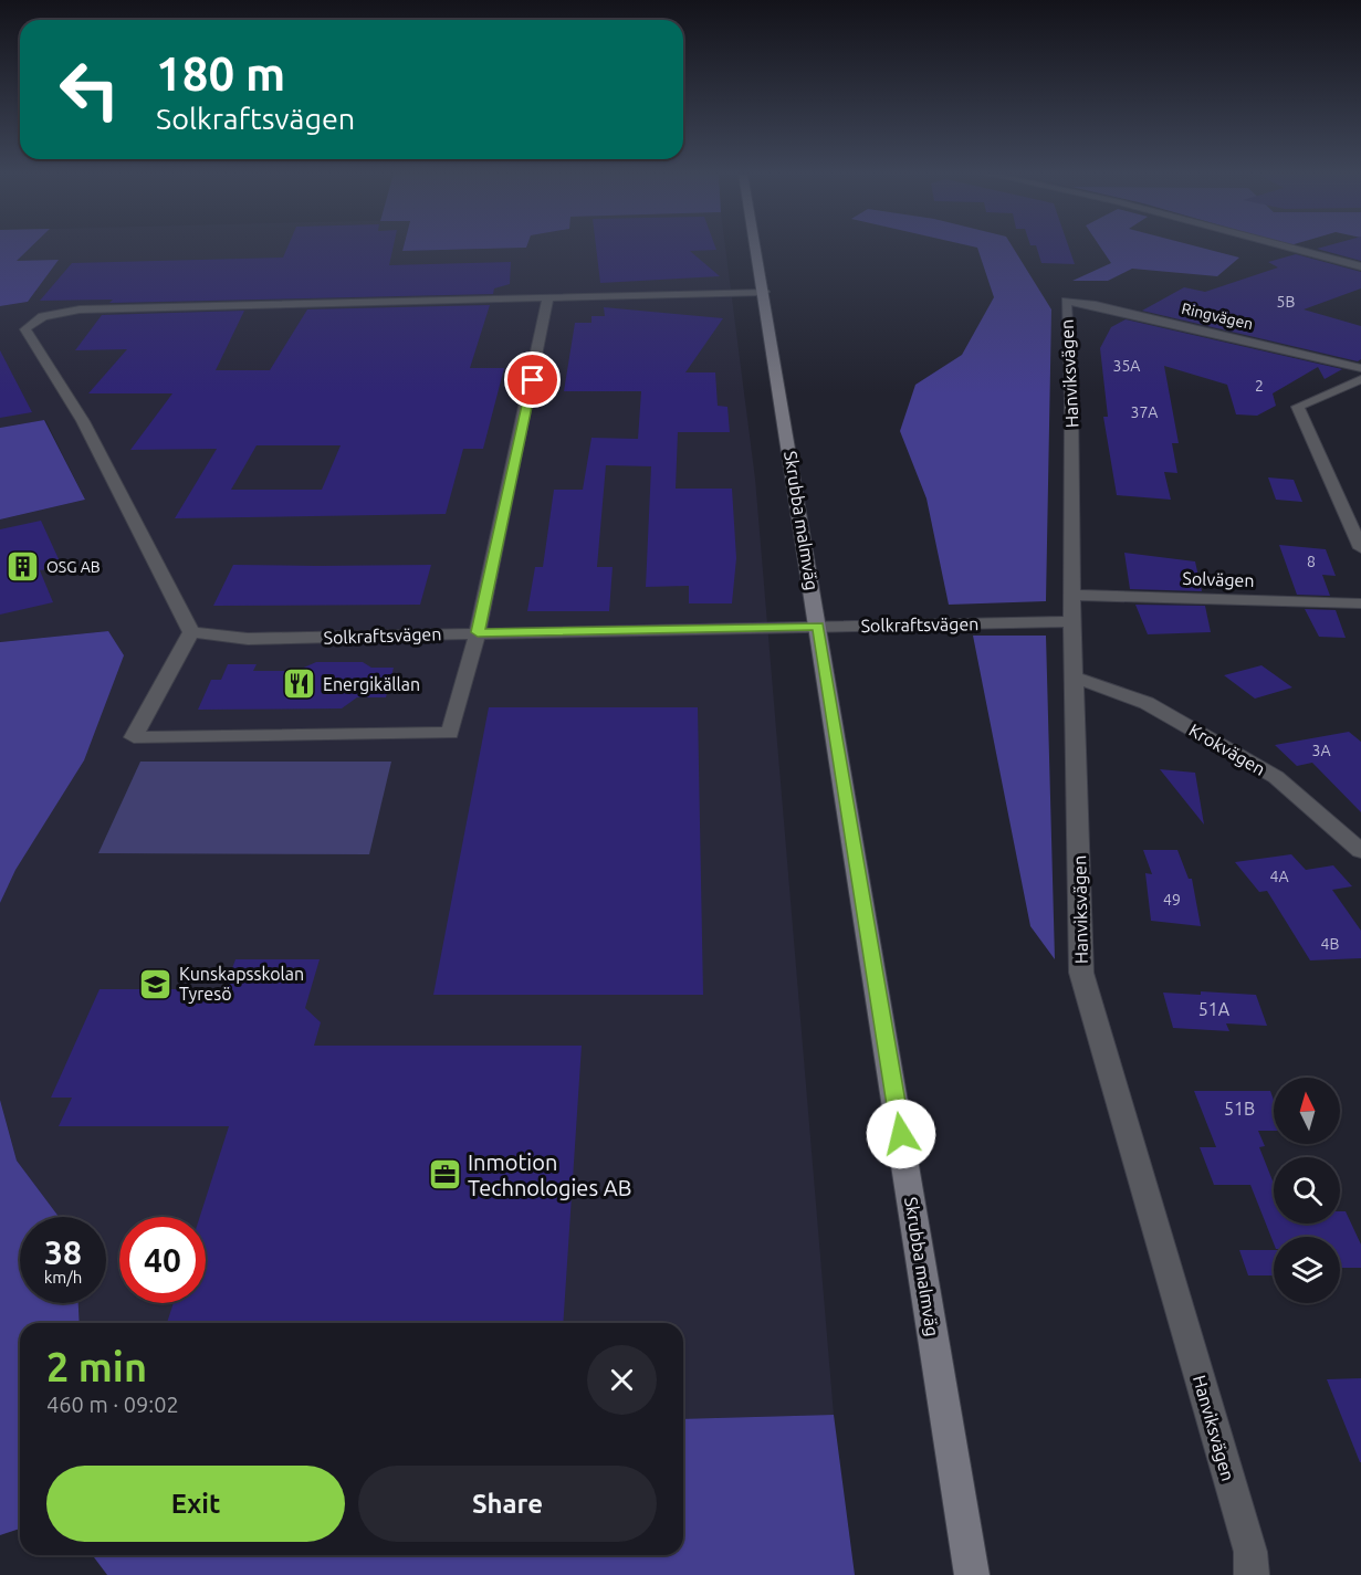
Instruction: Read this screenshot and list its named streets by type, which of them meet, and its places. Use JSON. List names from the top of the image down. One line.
{"streets":{"street":["Ringvägen","Hanviksvägen","Skrubba malmväg","Solvägen","Solkraftsvägen","Krokvägen"]},"crossings":[["Ringvägen","Hanviksvägen"],["Hanviksvägen","Solvägen"],["Hanviksvägen","Solkraftsvägen"],["Hanviksvägen","Krokvägen"],["Skrubba malmväg","Solkraftsvägen"]],"places":{"building":["OSG AB"],"restaurant":["Energikällan"],"school or university":["Kunskapsskolan Tyresö"],"office":["Inmotion Technologies AB"]},"house_numbers":["5B","35A","2","37A","8","3A","4A","49","4B","51A","51B"],"north":"top","page":{"turn":["180 m","Solkraftsvägen"],"speed":"38 km/h","limit":"40","heading":["2 min","460 m · 09:02"],"buttons":["Exit","Share"]}}
